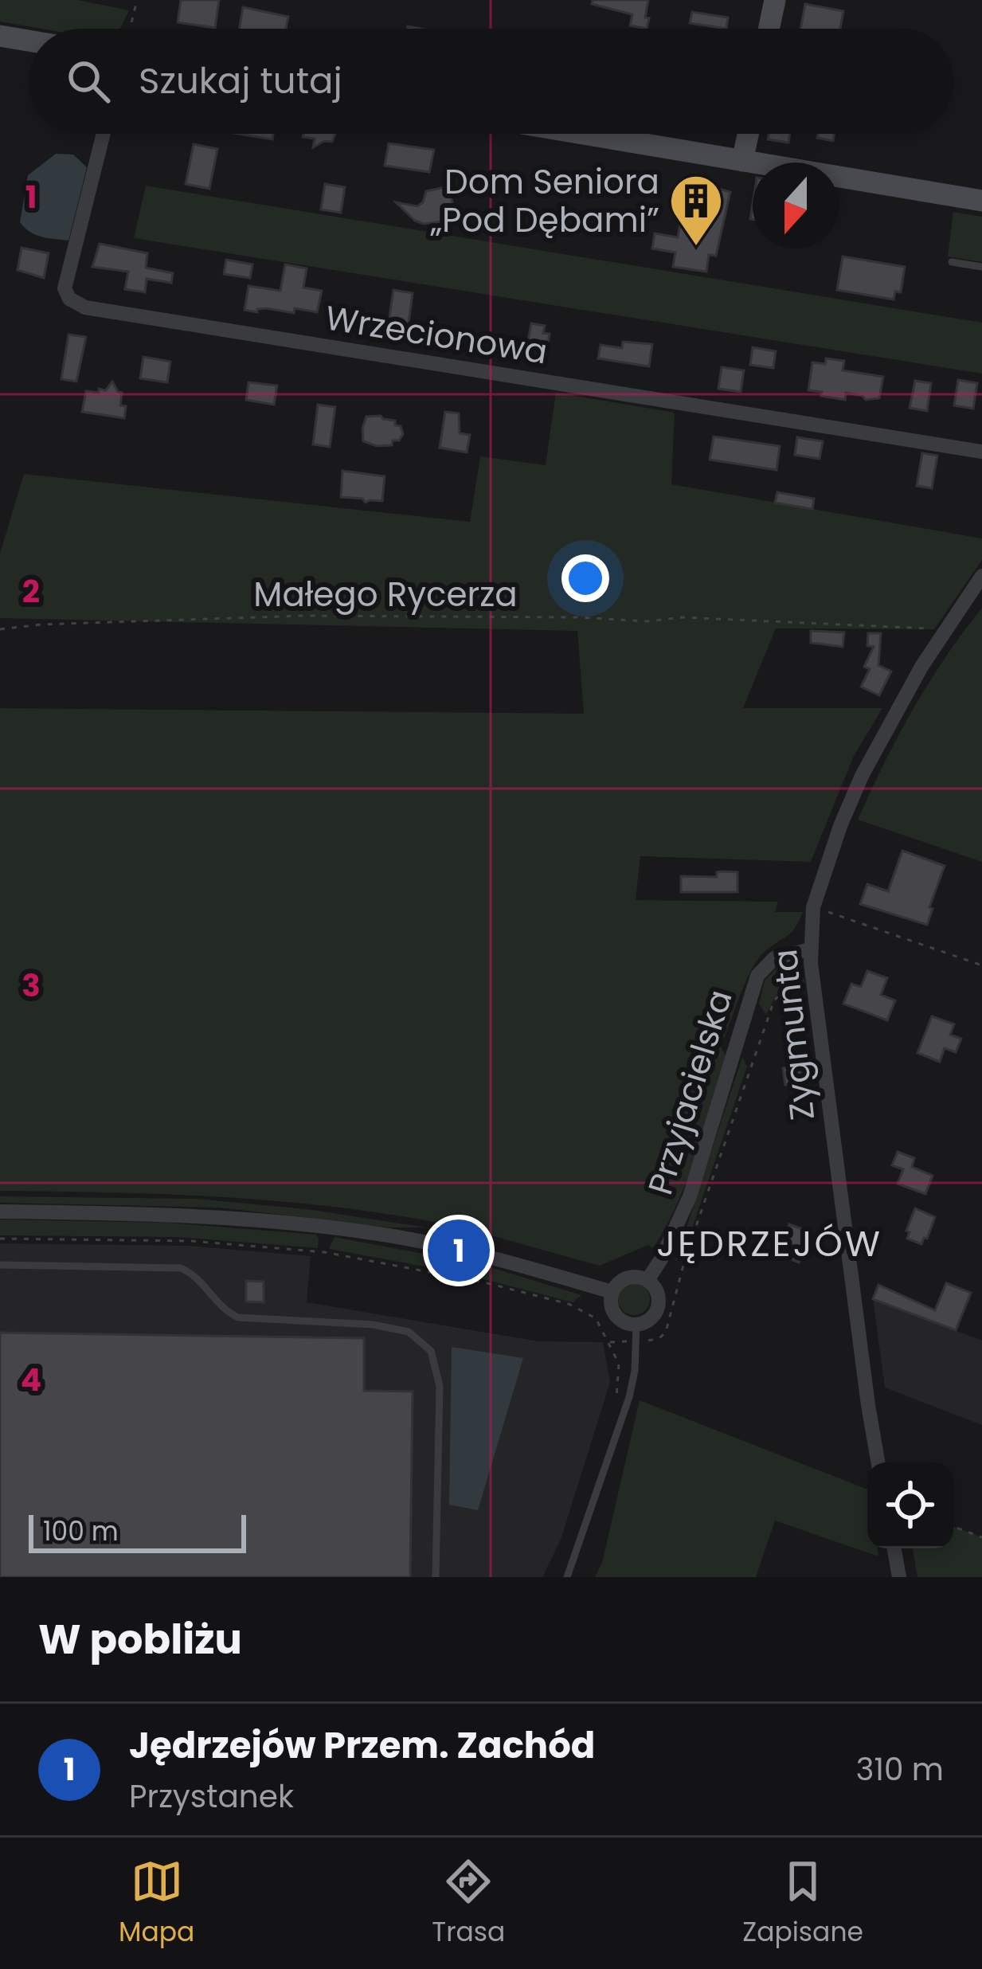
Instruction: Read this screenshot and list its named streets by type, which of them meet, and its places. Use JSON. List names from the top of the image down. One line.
{"streets":{"street":["Wrzecionowa","Zygmunta","Przyjacielska"],"path":["Małego Rycerza"]},"crossings":[["Małego Rycerza","Zygmunta"],["Zygmunta","Przyjacielska"]],"districts":["JĘDRZEJÓW"],"places":{"building":["Dom Seniora „Pod Dębami”"]},"scale_bar":"100 m","north":"bottom","page":{"search":"Szukaj tutaj","pins":"1","scale":"100 m","heading":"W pobliżu","list":[{"mark":"1","name":"Jędrzejów Przem. Zachód","note":"Przystanek","value":"310 m"}],"nav":["Mapa","Trasa","Zapisane"]},"grid":{"rows":["1","2","3","4"]}}
